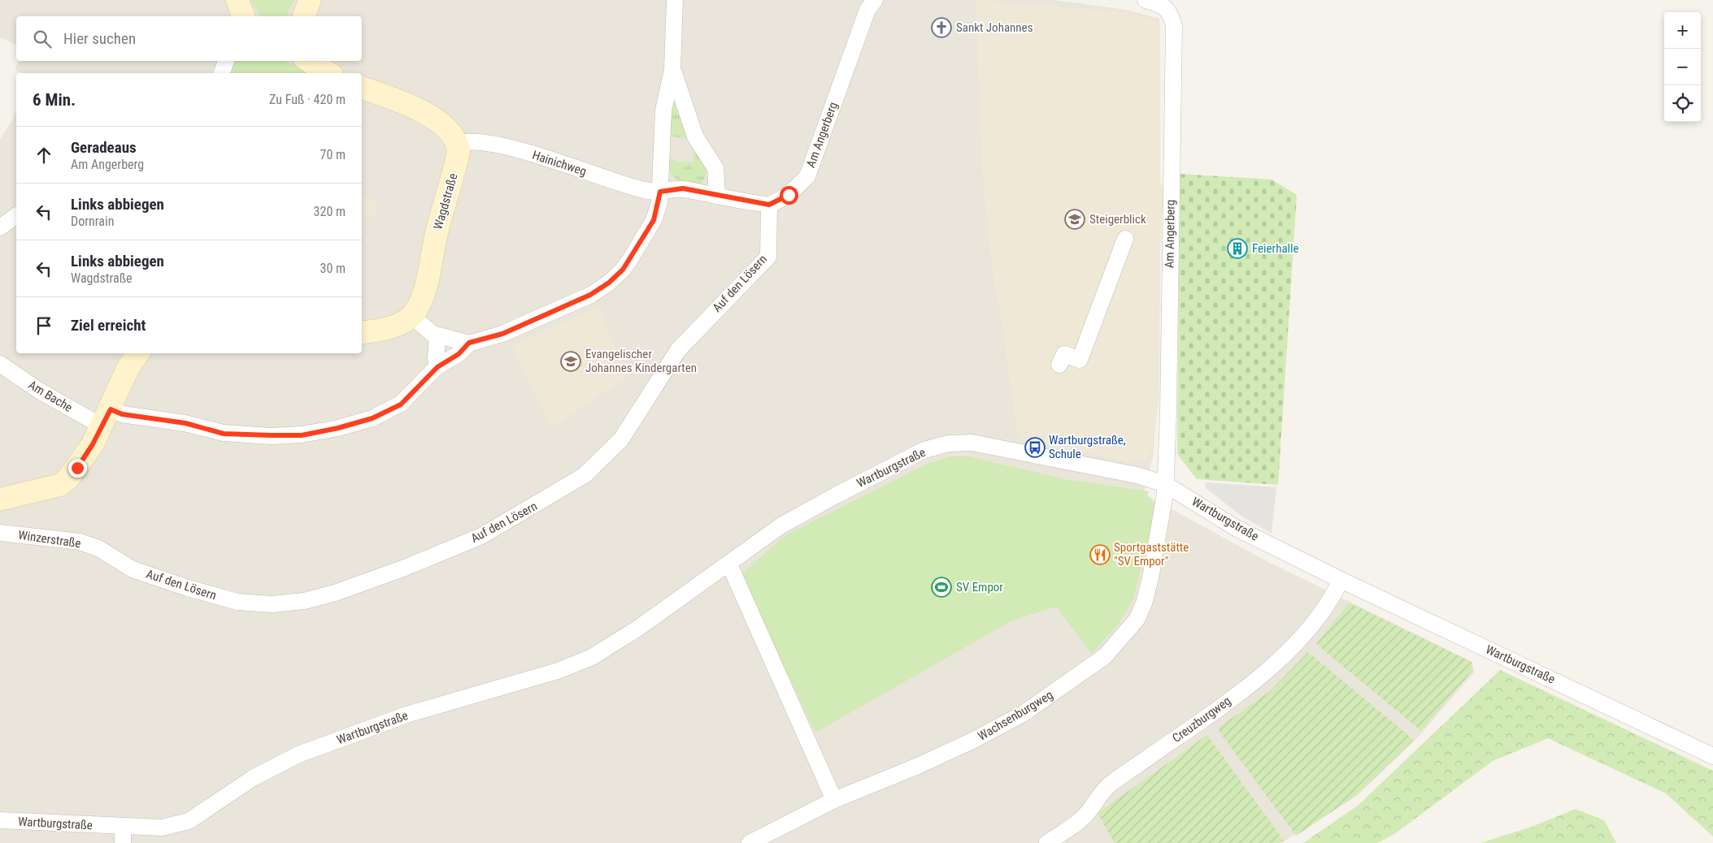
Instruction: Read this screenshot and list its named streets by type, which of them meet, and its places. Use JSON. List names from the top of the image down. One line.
{"streets":{"street":["Am Angerberg","Hainichweg","Wagdstraße","Auf den Lösern","Am Bache","Wartburgstraße","Winzerstraße","Wachsenburgweg","Creuzburgweg"]},"crossings":[["Am Angerberg","Auf den Lösern"],["Am Angerberg","Wartburgstraße"],["Am Angerberg","Wachsenburgweg"],["Hainichweg","Wagdstraße"],["Auf den Lösern","Winzerstraße"],["Wartburgstraße","Wachsenburgweg"],["Wartburgstraße","Creuzburgweg"]],"places":{"church":["Sankt Johannes"],"school or university":["Steigerblick","Evangelischer Johannes Kindergarten"],"building":["Feierhalle"],"bus stop":["Wartburgstraße, Schule"],"restaurant":["Sportgaststätte \"SV Empor\""],"sports":["SV Empor"]},"page":{"map_buttons":["+","−"],"search":"Hier suchen","heading":["6 Min.","Zu Fuß · 420 m"],"list":[["Geradeaus","Am Angerberg","70 m"],["Links abbiegen","Dornrain","320 m"],["Links abbiegen","Wagdstraße","30 m"],"Ziel erreicht"]}}
